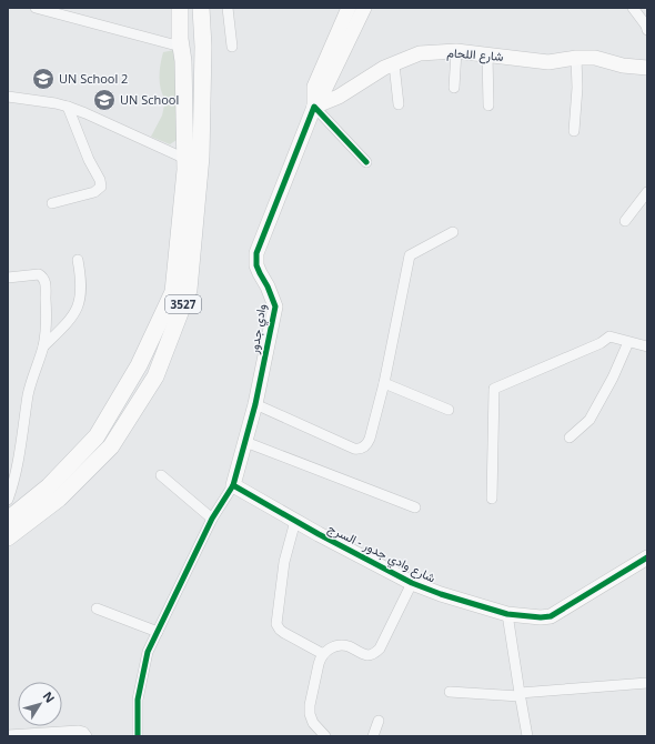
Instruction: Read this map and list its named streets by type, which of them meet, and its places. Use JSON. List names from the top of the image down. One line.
{"streets":{"main road":["3527"],"street":["شارع اللحام","وادي جدور","شارع وادي جدور - السرج"]},"crossings":[["شارع اللحام","وادي جدور"],["وادي جدور","شارع وادي جدور - السرج"]],"places":{"school or university":["UN School 2","UN School"]},"north":"top right"}
